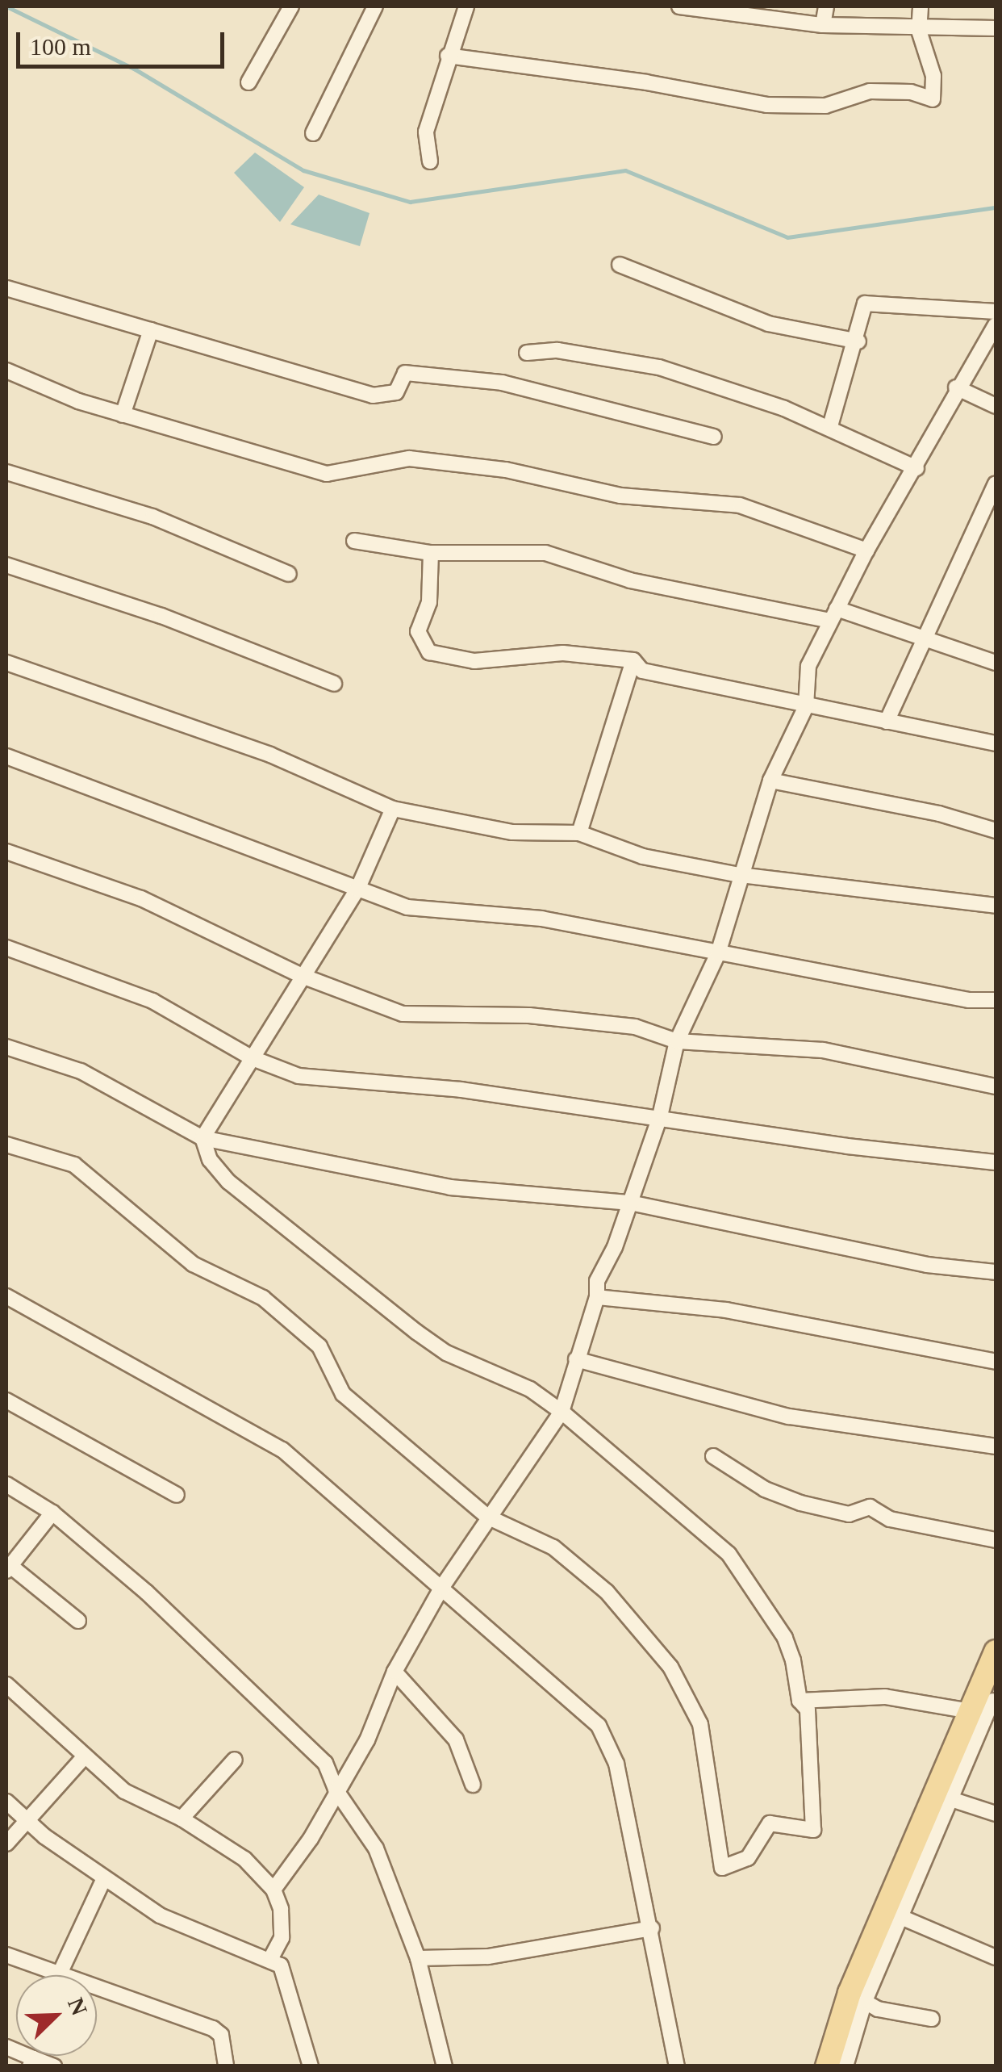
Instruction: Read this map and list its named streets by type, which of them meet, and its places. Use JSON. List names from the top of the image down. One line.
{"scale_bar":"100 m","north":"top right"}
